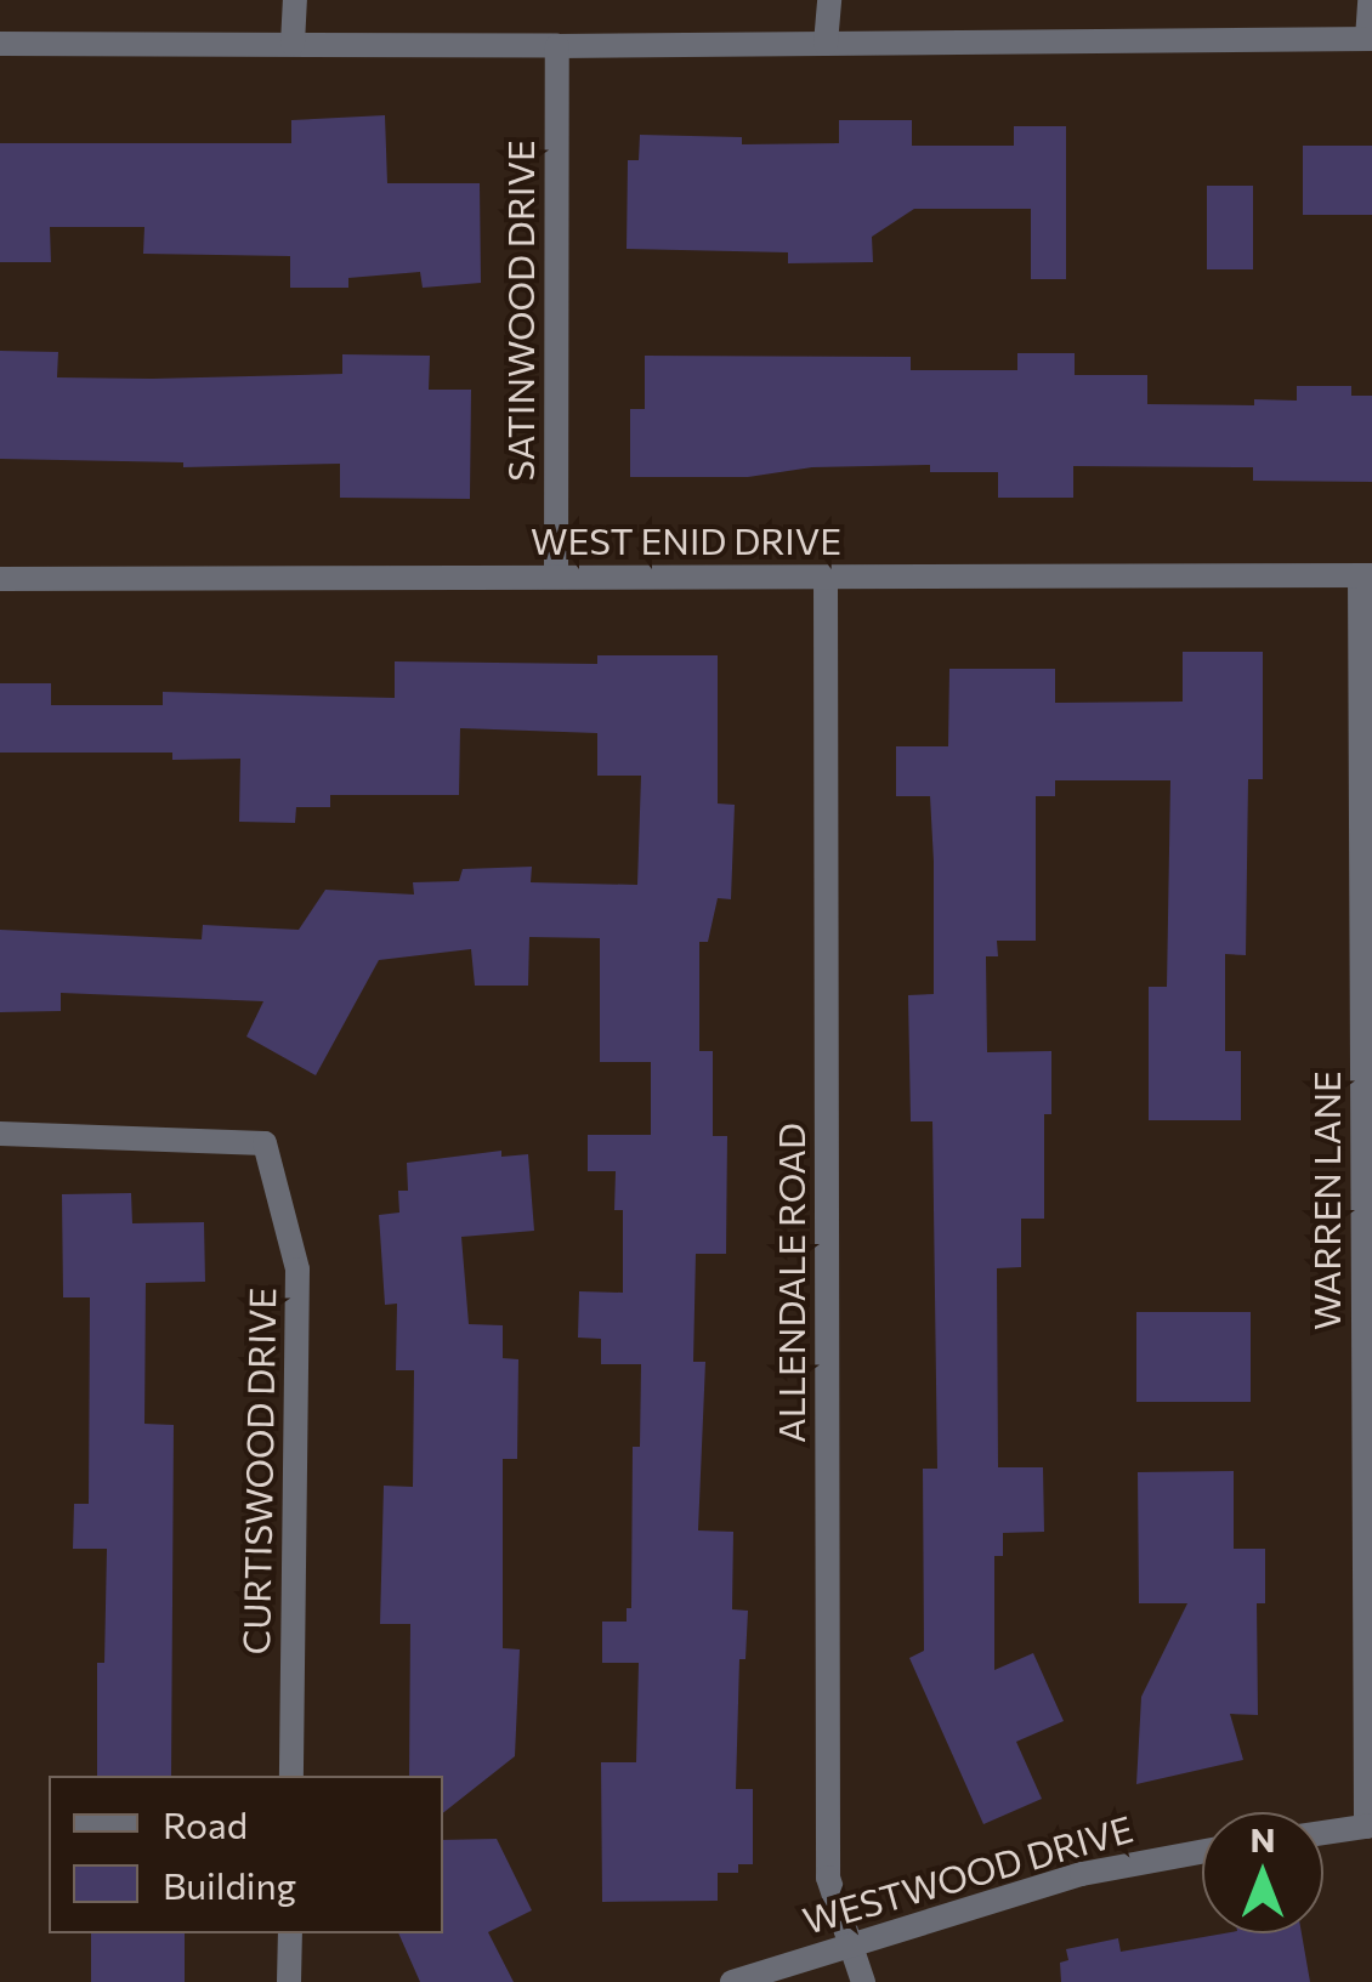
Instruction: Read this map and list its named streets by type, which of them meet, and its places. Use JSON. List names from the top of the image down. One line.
{"streets":{"street":["SATINWOOD DRIVE","WEST ENID DRIVE","WARREN LANE","ALLENDALE ROAD","CURTISWOOD DRIVE","WESTWOOD DRIVE"]},"crossings":[["SATINWOOD DRIVE","WEST ENID DRIVE"],["WEST ENID DRIVE","WARREN LANE"],["WEST ENID DRIVE","ALLENDALE ROAD"],["ALLENDALE ROAD","WESTWOOD DRIVE"]],"legend":["Road","Building"],"north":"top"}
